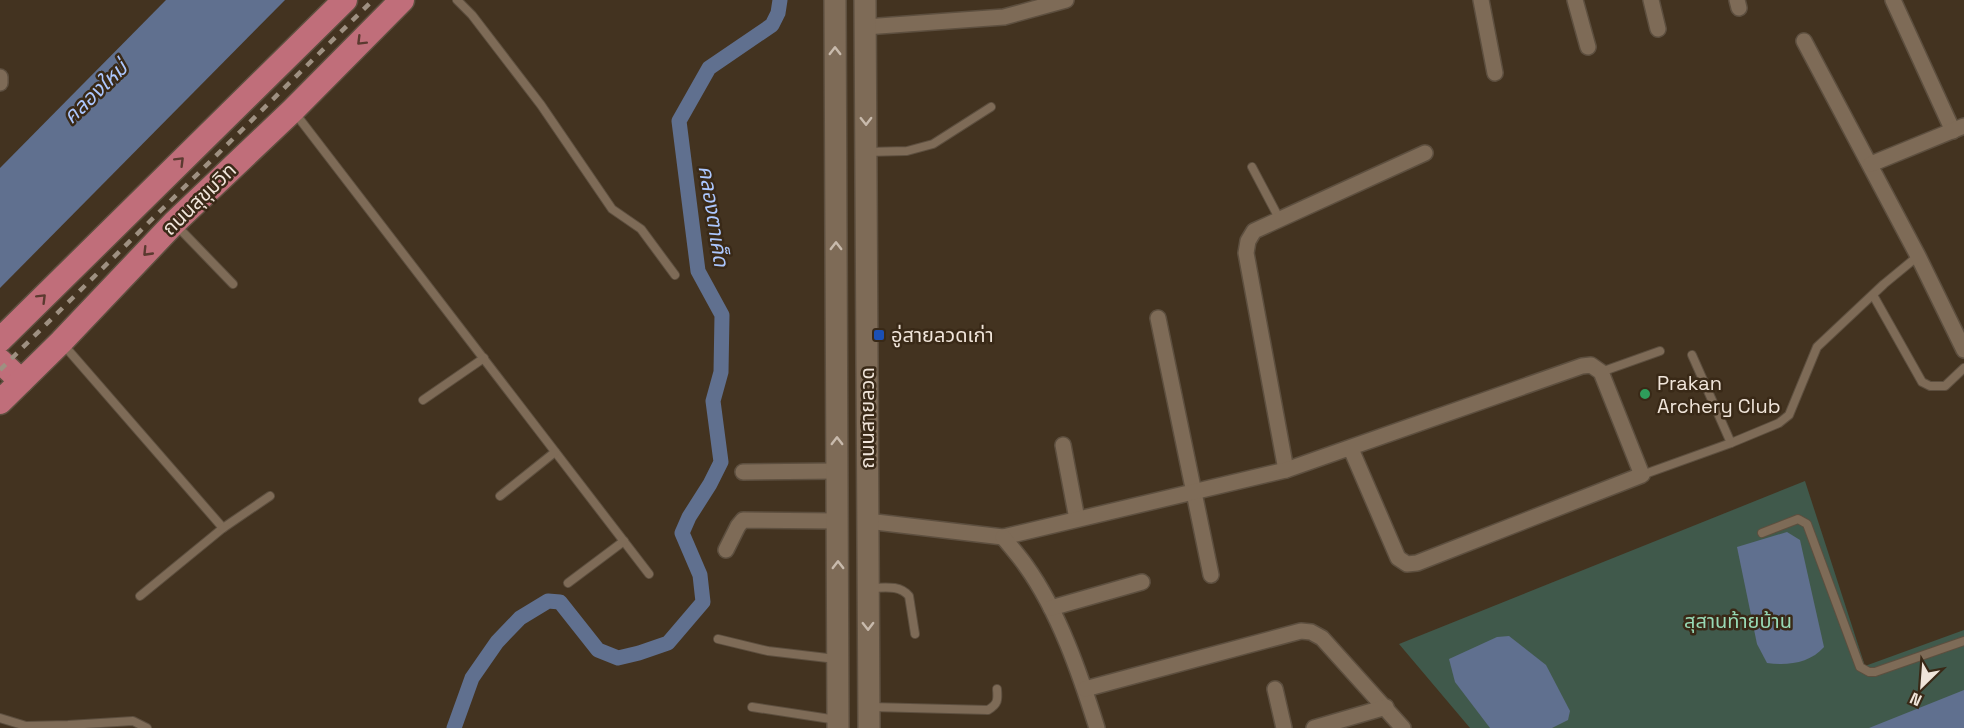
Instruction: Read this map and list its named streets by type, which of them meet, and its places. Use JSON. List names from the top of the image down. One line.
{"streets":{"highway":["ถนนสุขุมวิท"],"main road":["ถนนสายลวด"]},"water":["คลองใหม่","คลองตาเค็ด"],"parks":["สุสานท้ายบ้าน"],"places":{"transit":["อู่สายลวดเก่า"],"other":["Prakan Archery Club"]},"north":"bottom left"}
